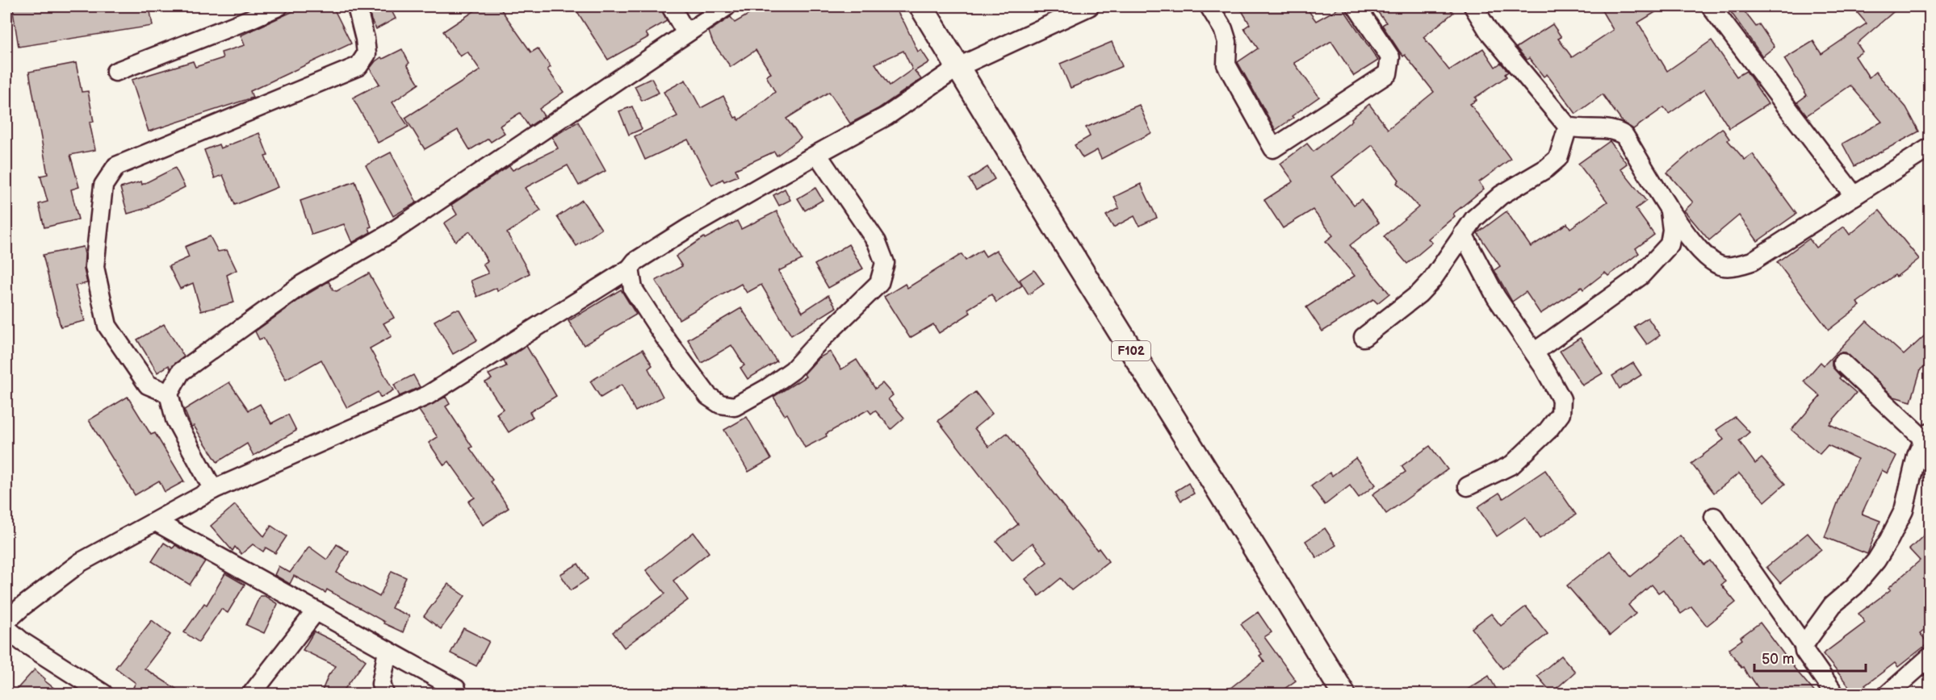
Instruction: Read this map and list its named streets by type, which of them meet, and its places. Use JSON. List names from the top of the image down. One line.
{"streets":{"main road":["F102"]},"scale_bar":"50 m"}
